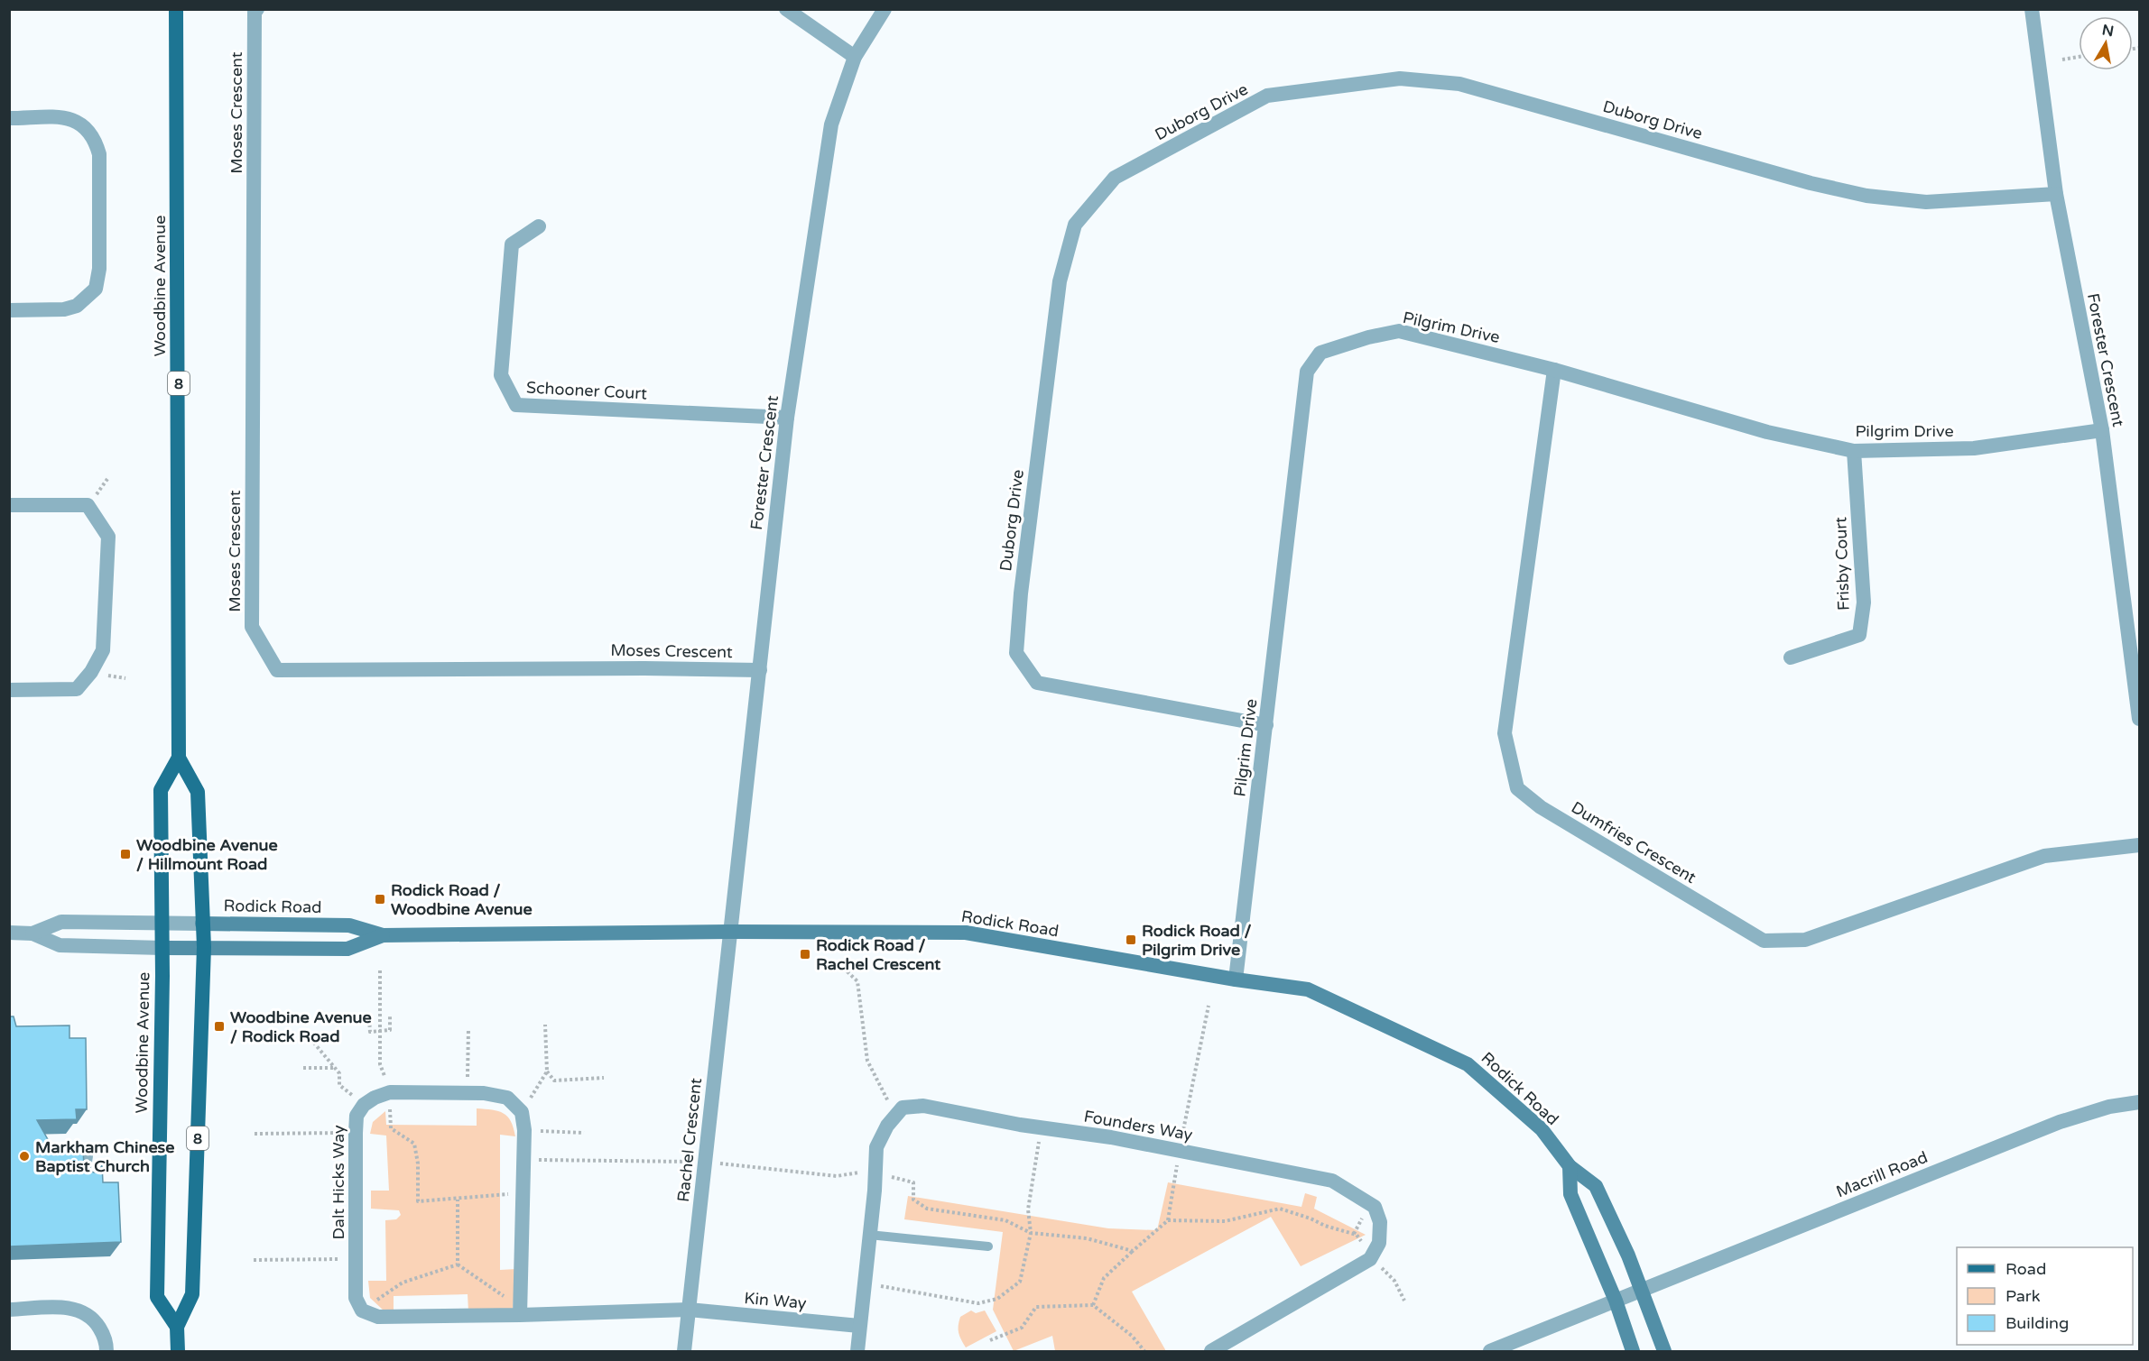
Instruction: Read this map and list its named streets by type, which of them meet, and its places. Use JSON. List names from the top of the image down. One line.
{"streets":{"main road":["Woodbine Avenue","8","Rodick Road"],"street":["Duborg Drive","Moses Crescent","Pilgrim Drive","Forester Crescent","Schooner Court","Frisby Court","Dumfries Crescent","Founders Way","Rachel Crescent","Macrill Road","Dalt Hicks Way","Kin Way"]},"crossings":[["Duborg Drive","Pilgrim Drive"],["Duborg Drive","Forester Crescent"],["Moses Crescent","Forester Crescent"],["Woodbine Avenue","Rodick Road"],["Pilgrim Drive","Forester Crescent"],["Pilgrim Drive","Frisby Court"],["Pilgrim Drive","Dumfries Crescent"],["Pilgrim Drive","Rodick Road"],["Forester Crescent","Schooner Court"],["Forester Crescent","Rodick Road"],["Forester Crescent","Rachel Crescent"],["Rodick Road","Rachel Crescent"],["Rodick Road","Macrill Road"],["Rachel Crescent","Kin Way"]],"places":{"transit":["Woodbine Avenue / Hillmount Road","Rodick Road / Woodbine Avenue","Rodick Road / Pilgrim Drive","Rodick Road / Rachel Crescent","Woodbine Avenue / Rodick Road"],"other":["Markham Chinese Baptist Church"]},"legend":["Road","Park","Building"],"north":"top"}
